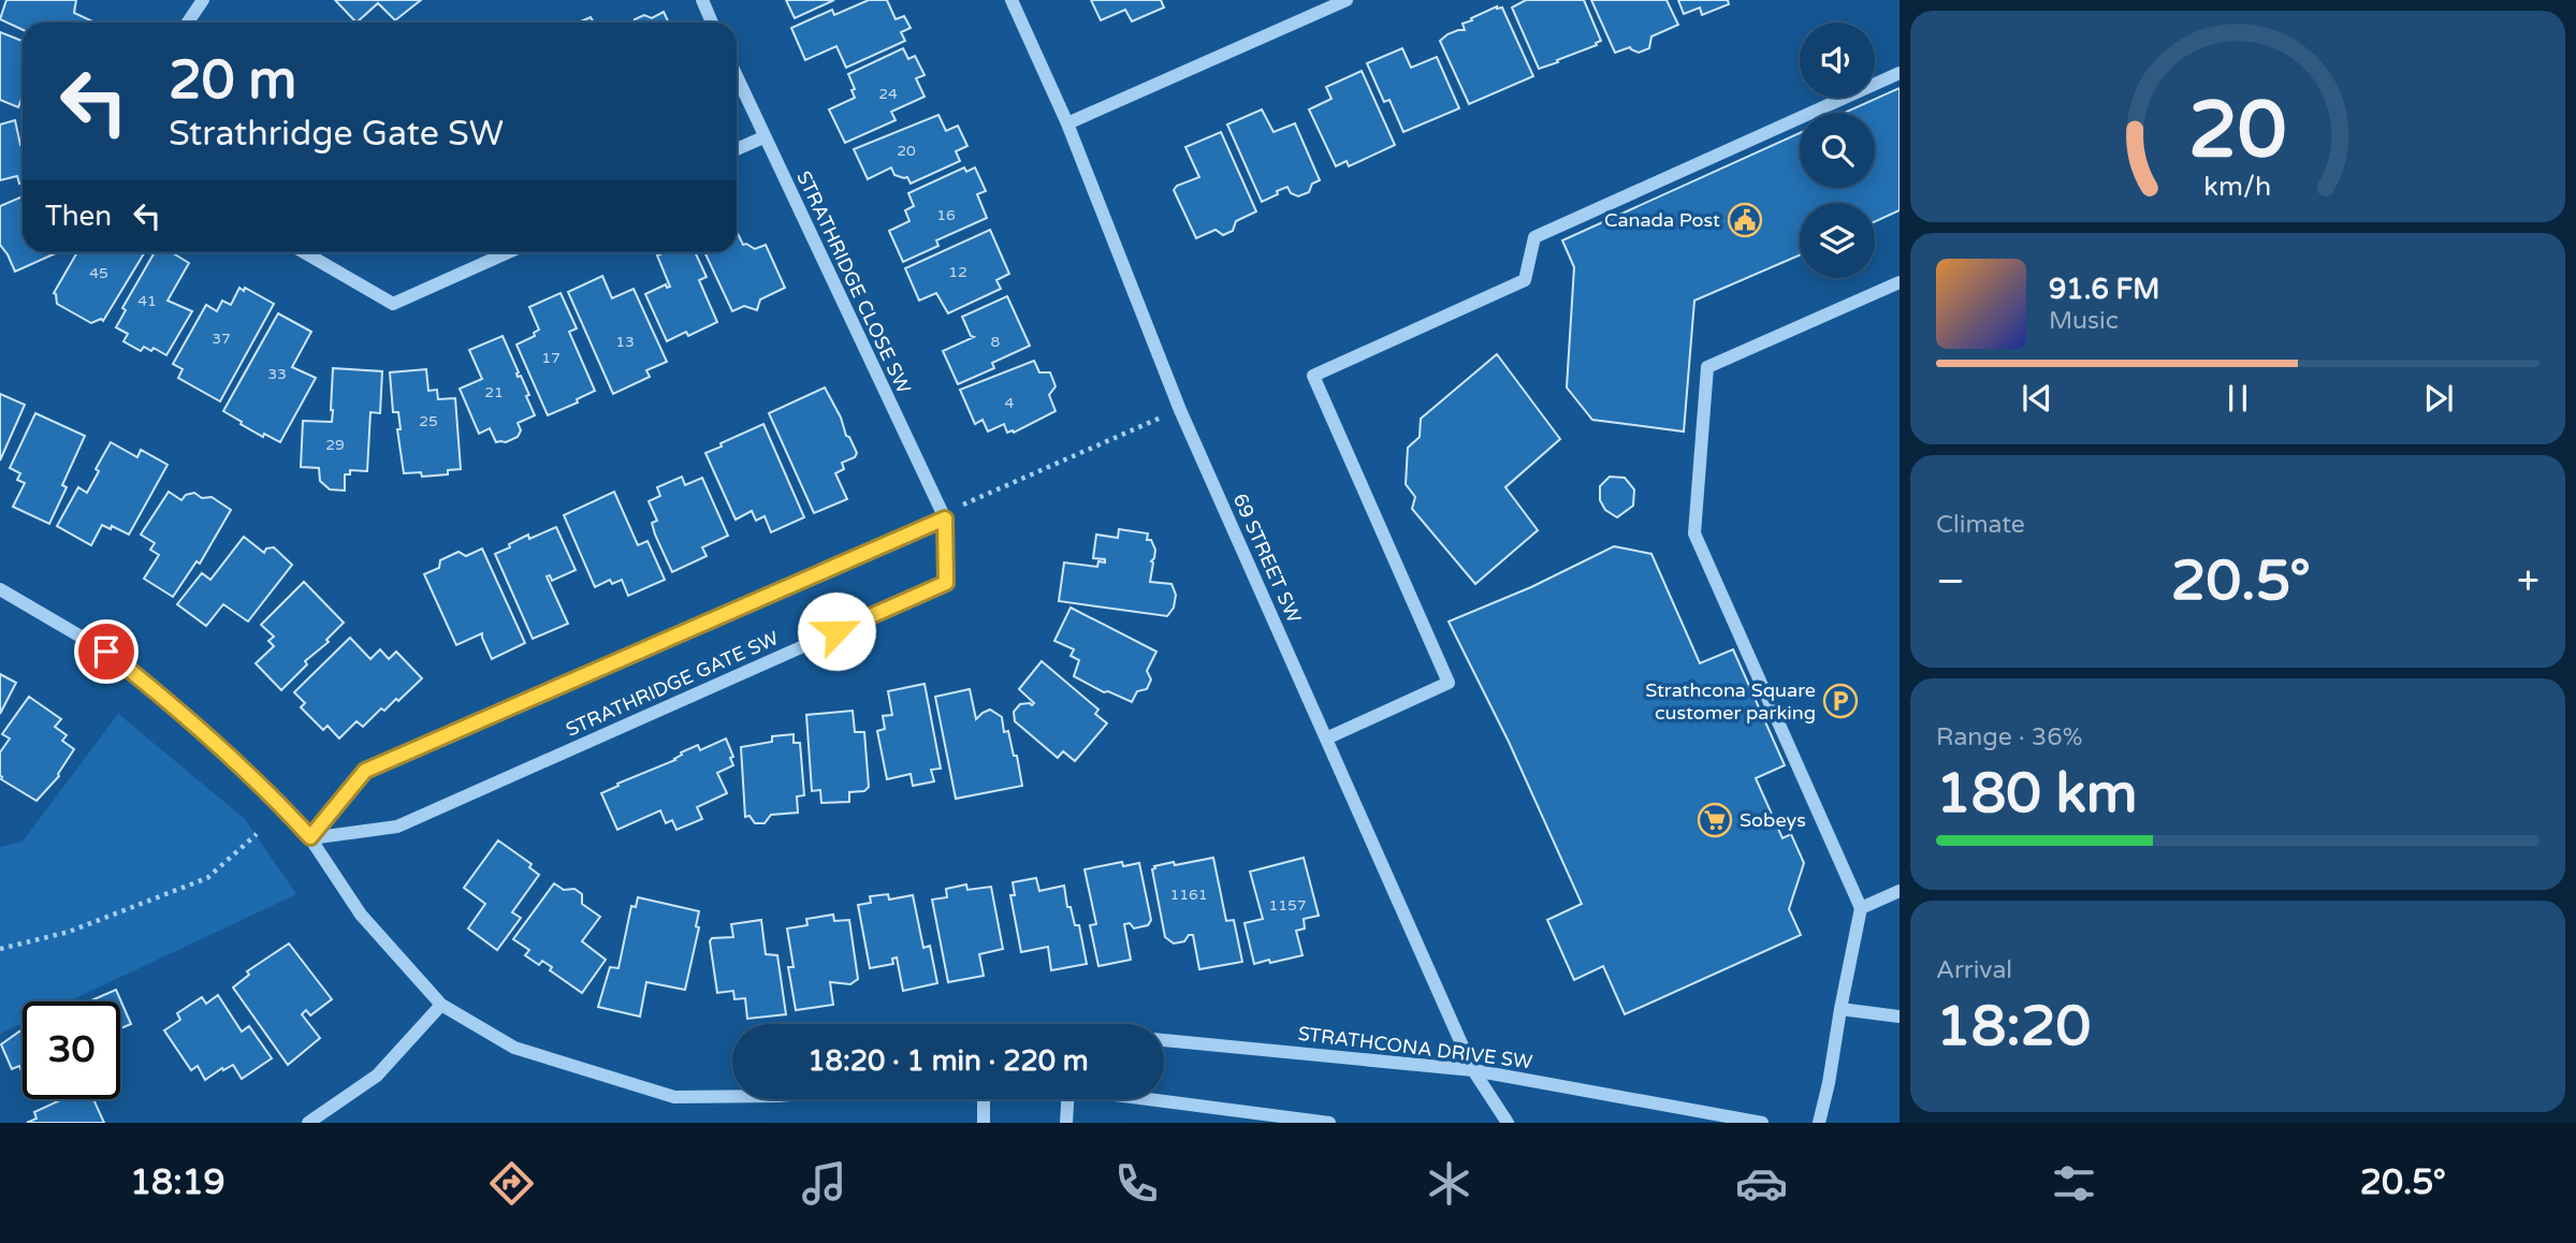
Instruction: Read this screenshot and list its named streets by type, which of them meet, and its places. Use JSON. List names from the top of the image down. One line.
{"streets":{"street":["STRATHRIDGE CLOSE SW","69 STREET SW","STRATHRIDGE GATE SW","STRATHCONA DRIVE SW"]},"crossings":[["STRATHRIDGE CLOSE SW","STRATHRIDGE GATE SW"],["69 STREET SW","STRATHCONA DRIVE SW"]],"places":{"public building":["Canada Post"],"parking":["Strathcona Square customer parking"],"supermarket":["Sobeys"]},"house_numbers":["24","20","16","12","45","41","37","13","8","17","33","21","4","25","29","1161","1157"],"page":{"turn":["20 m","Strathridge Gate SW"],"then":"Then","song":["91.6 FM","Music"],"tile":["Climate",["Range · 36%","180 km"],["Arrival","18:20"]],"heat":["−","20.5°","+"],"limit":"30","trip":"18:20 · 1 min · 220 m","tabs":["18:19","20.5°"],"gauge":["20","km/h"]}}
